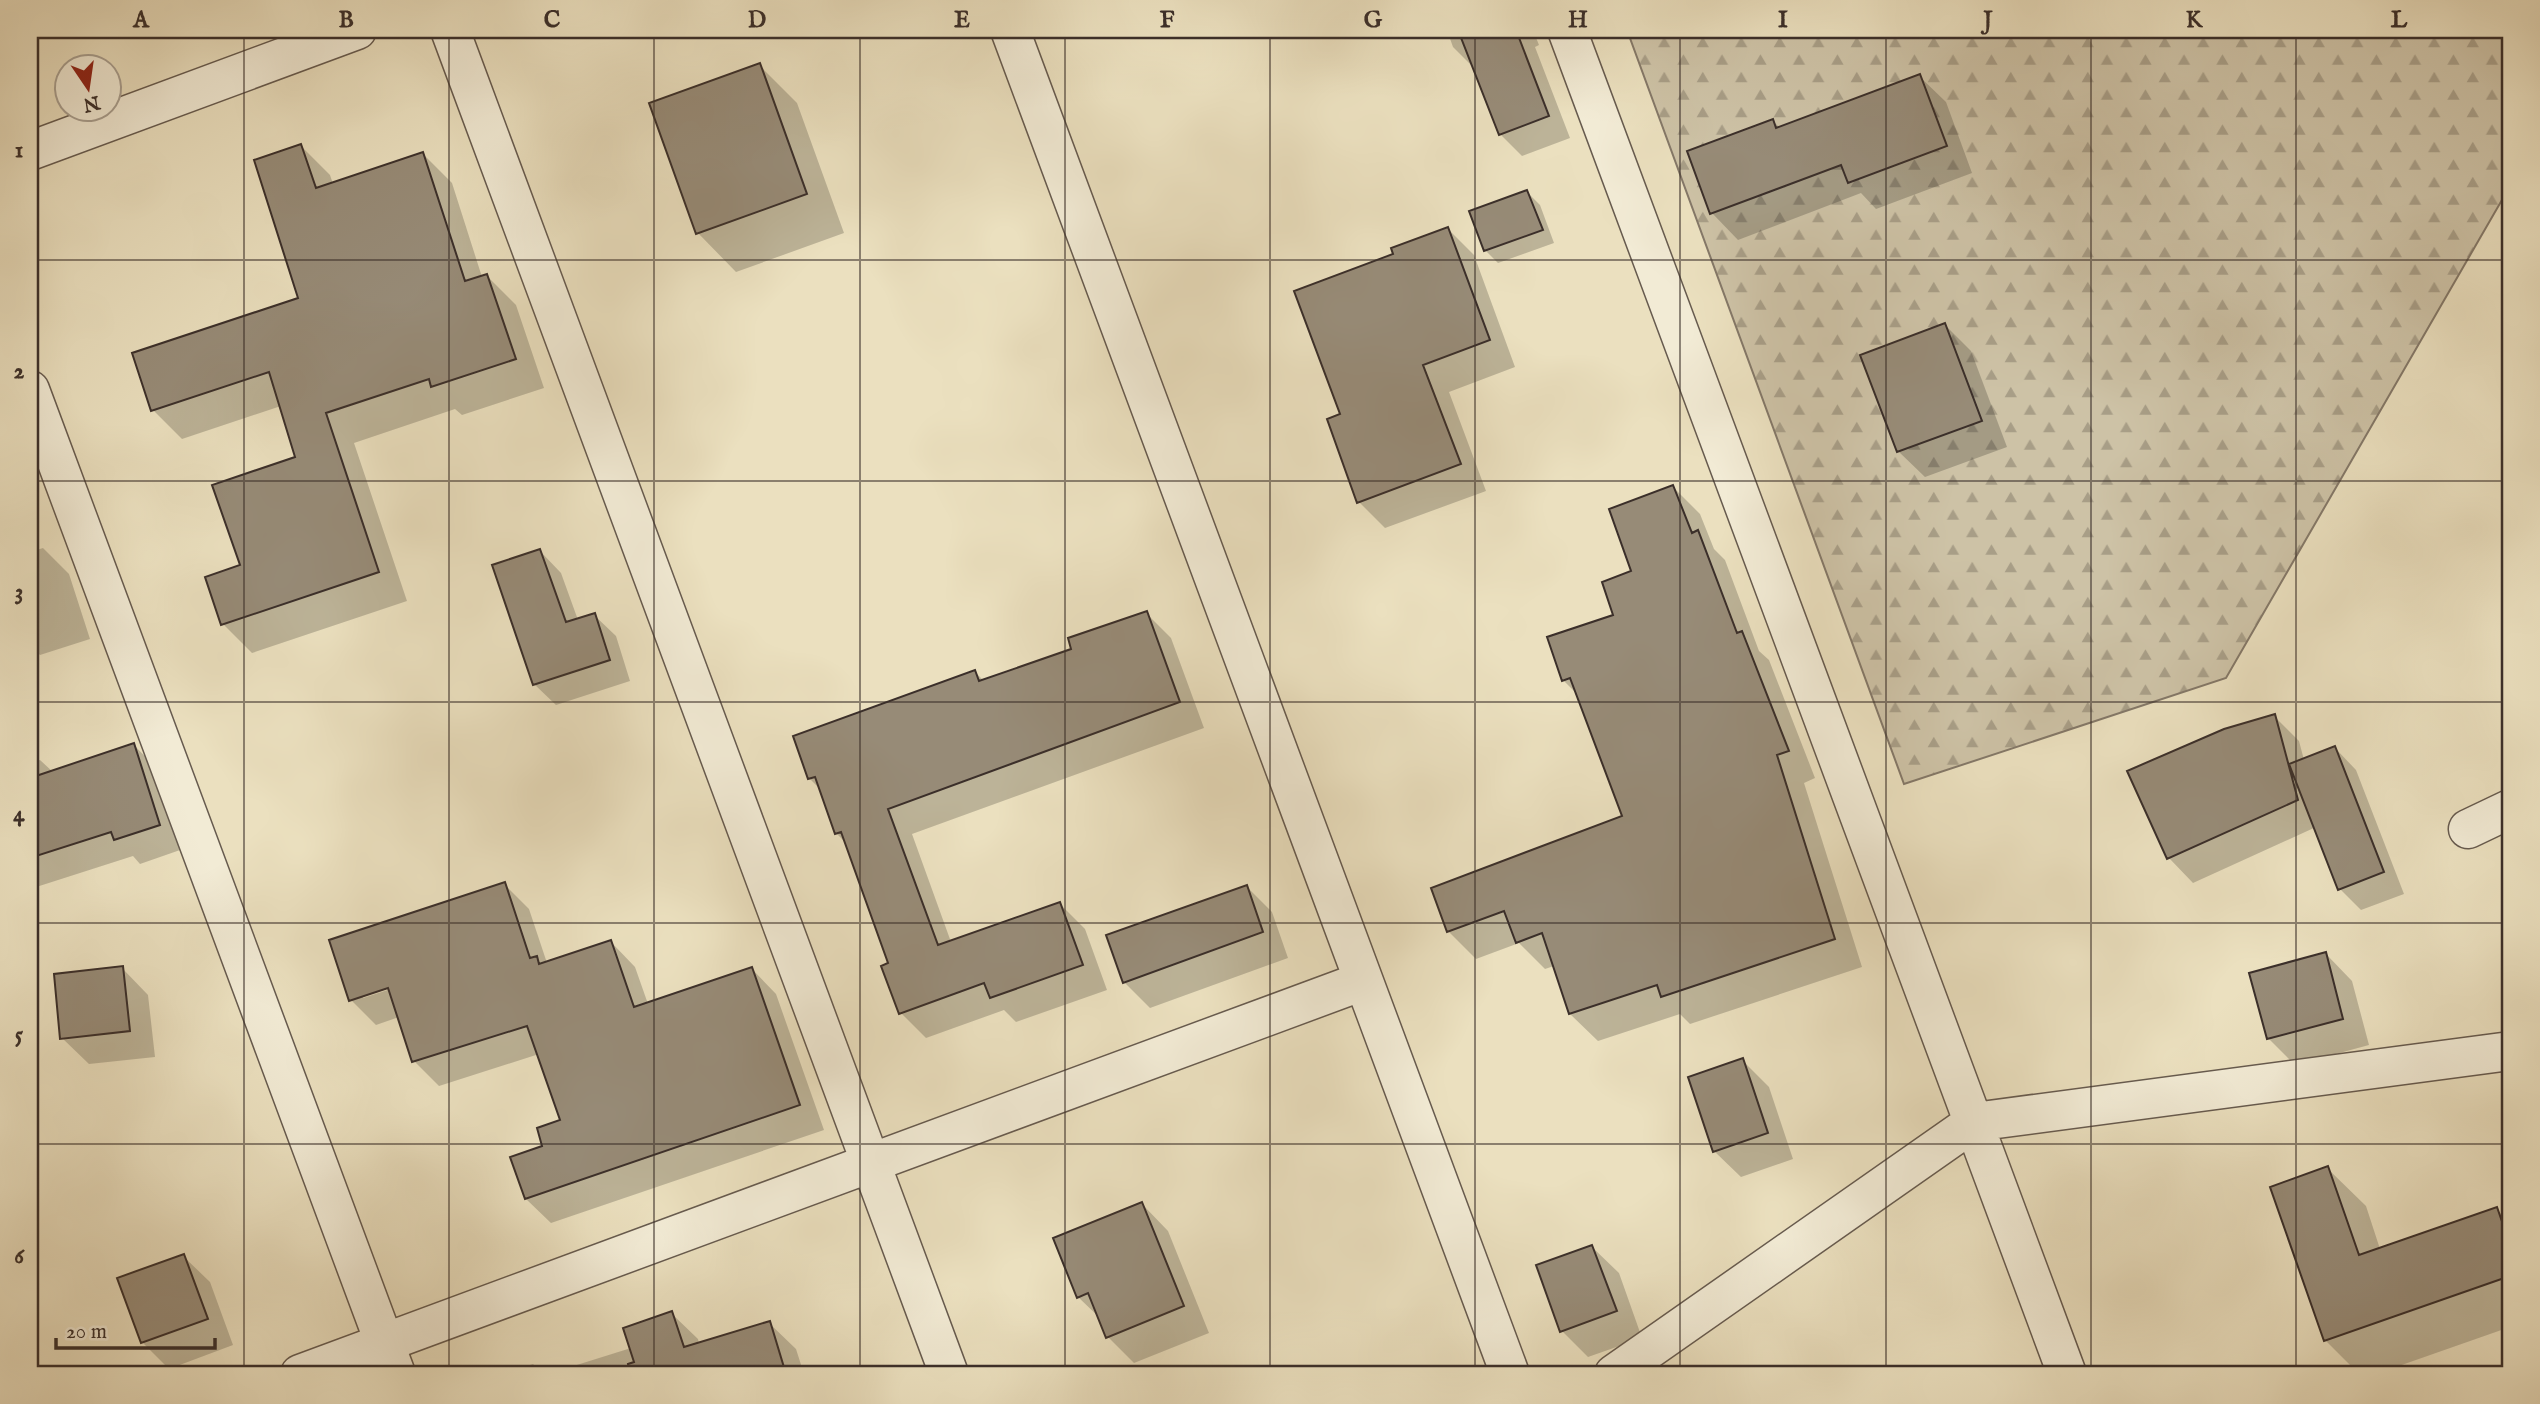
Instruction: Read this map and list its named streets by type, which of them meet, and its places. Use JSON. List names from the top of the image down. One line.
{"scale_bar":"20 m","north":"bottom","grid":{"columns":["A","B","C","D","E","F","G","H","I","J","K","L"],"rows":["1","2","3","4","5","6"]}}
